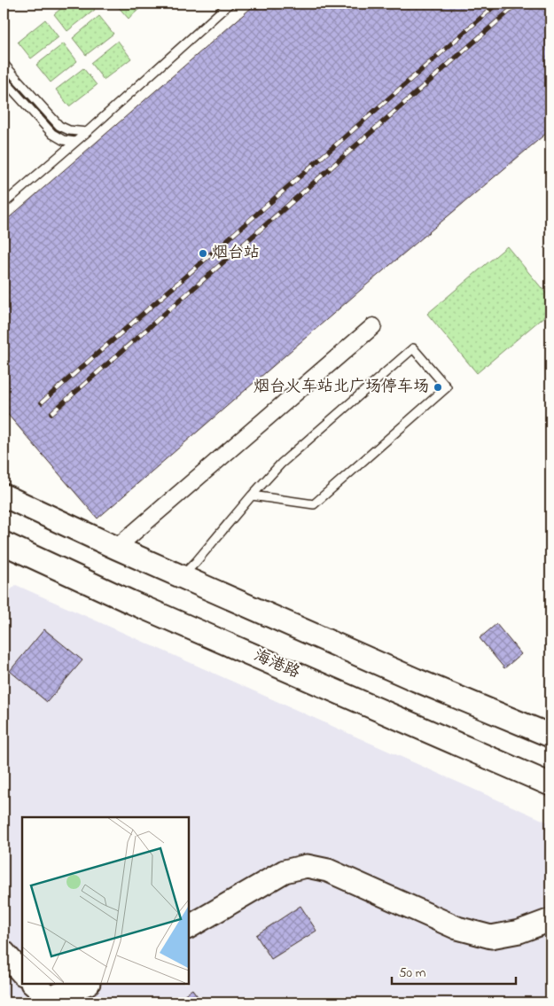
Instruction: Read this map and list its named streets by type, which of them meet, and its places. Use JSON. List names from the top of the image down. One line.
{"streets":{"main road":["海港路"]},"places":["烟台站","烟台火车站北广场停车场"],"scale_bar":"50 m"}
